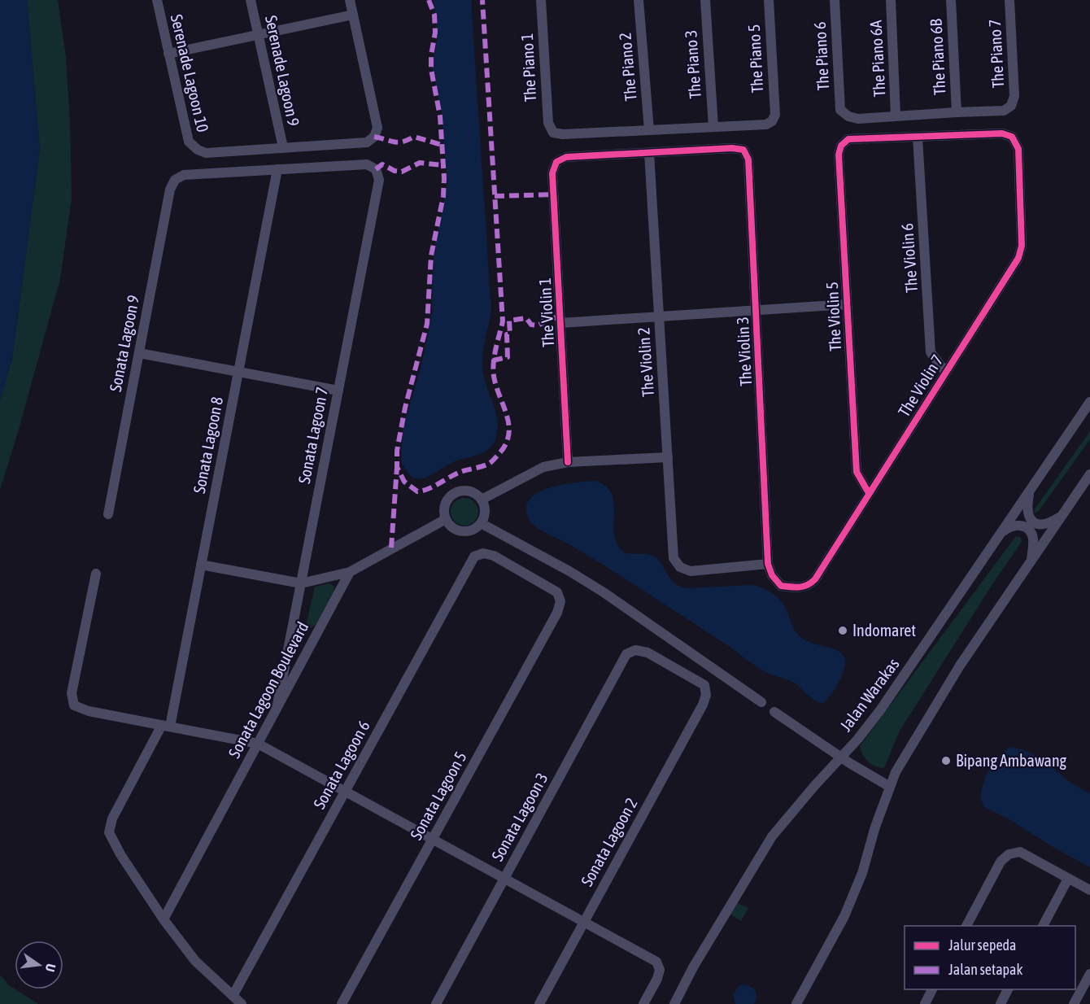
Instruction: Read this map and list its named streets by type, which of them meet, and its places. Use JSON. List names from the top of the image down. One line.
{"streets":{"street":["The Piano 7","The Piano 6","The Piano 6B","The Piano 5","The Piano 6A","The Piano 3","The Piano 2","The Piano 1","Serenade Lagoon 9","Serenade Lagoon 10","The Violin 6","The Violin 1","The Violin 5","Sonata Lagoon 9","The Violin 3","The Violin 2","The Violin 7","Sonata Lagoon 7","Sonata Lagoon 8","Sonata Lagoon Boulevard","Jalan Warakas","Sonata Lagoon 6","Sonata Lagoon 5","Sonata Lagoon 3","Sonata Lagoon 2"]},"crossings":[["The Piano 7","The Piano 6B"],["The Piano 6","The Piano 6A"],["The Piano 5","The Piano 3"],["The Piano 2","The Piano 1"],["Serenade Lagoon 9","Serenade Lagoon 10"],["The Violin 6","The Violin 5"],["The Violin 6","The Violin 7"],["The Violin 1","The Violin 3"],["The Violin 1","The Violin 2"],["The Violin 5","The Violin 7"],["Sonata Lagoon 9","Sonata Lagoon 7"],["Sonata Lagoon 9","Sonata Lagoon 8"],["The Violin 3","The Violin 2"],["The Violin 3","The Violin 7"],["The Violin 2","The Violin 7"],["Sonata Lagoon 7","Sonata Lagoon 8"],["Sonata Lagoon 7","Sonata Lagoon Boulevard"],["Sonata Lagoon 8","Sonata Lagoon Boulevard"],["Sonata Lagoon 6","Sonata Lagoon 5"],["Sonata Lagoon 3","Sonata Lagoon 2"]],"places":["Indomaret","Bipang Ambawang"],"legend":["Jalur sepeda","Jalan setapak"],"north":"right"}
